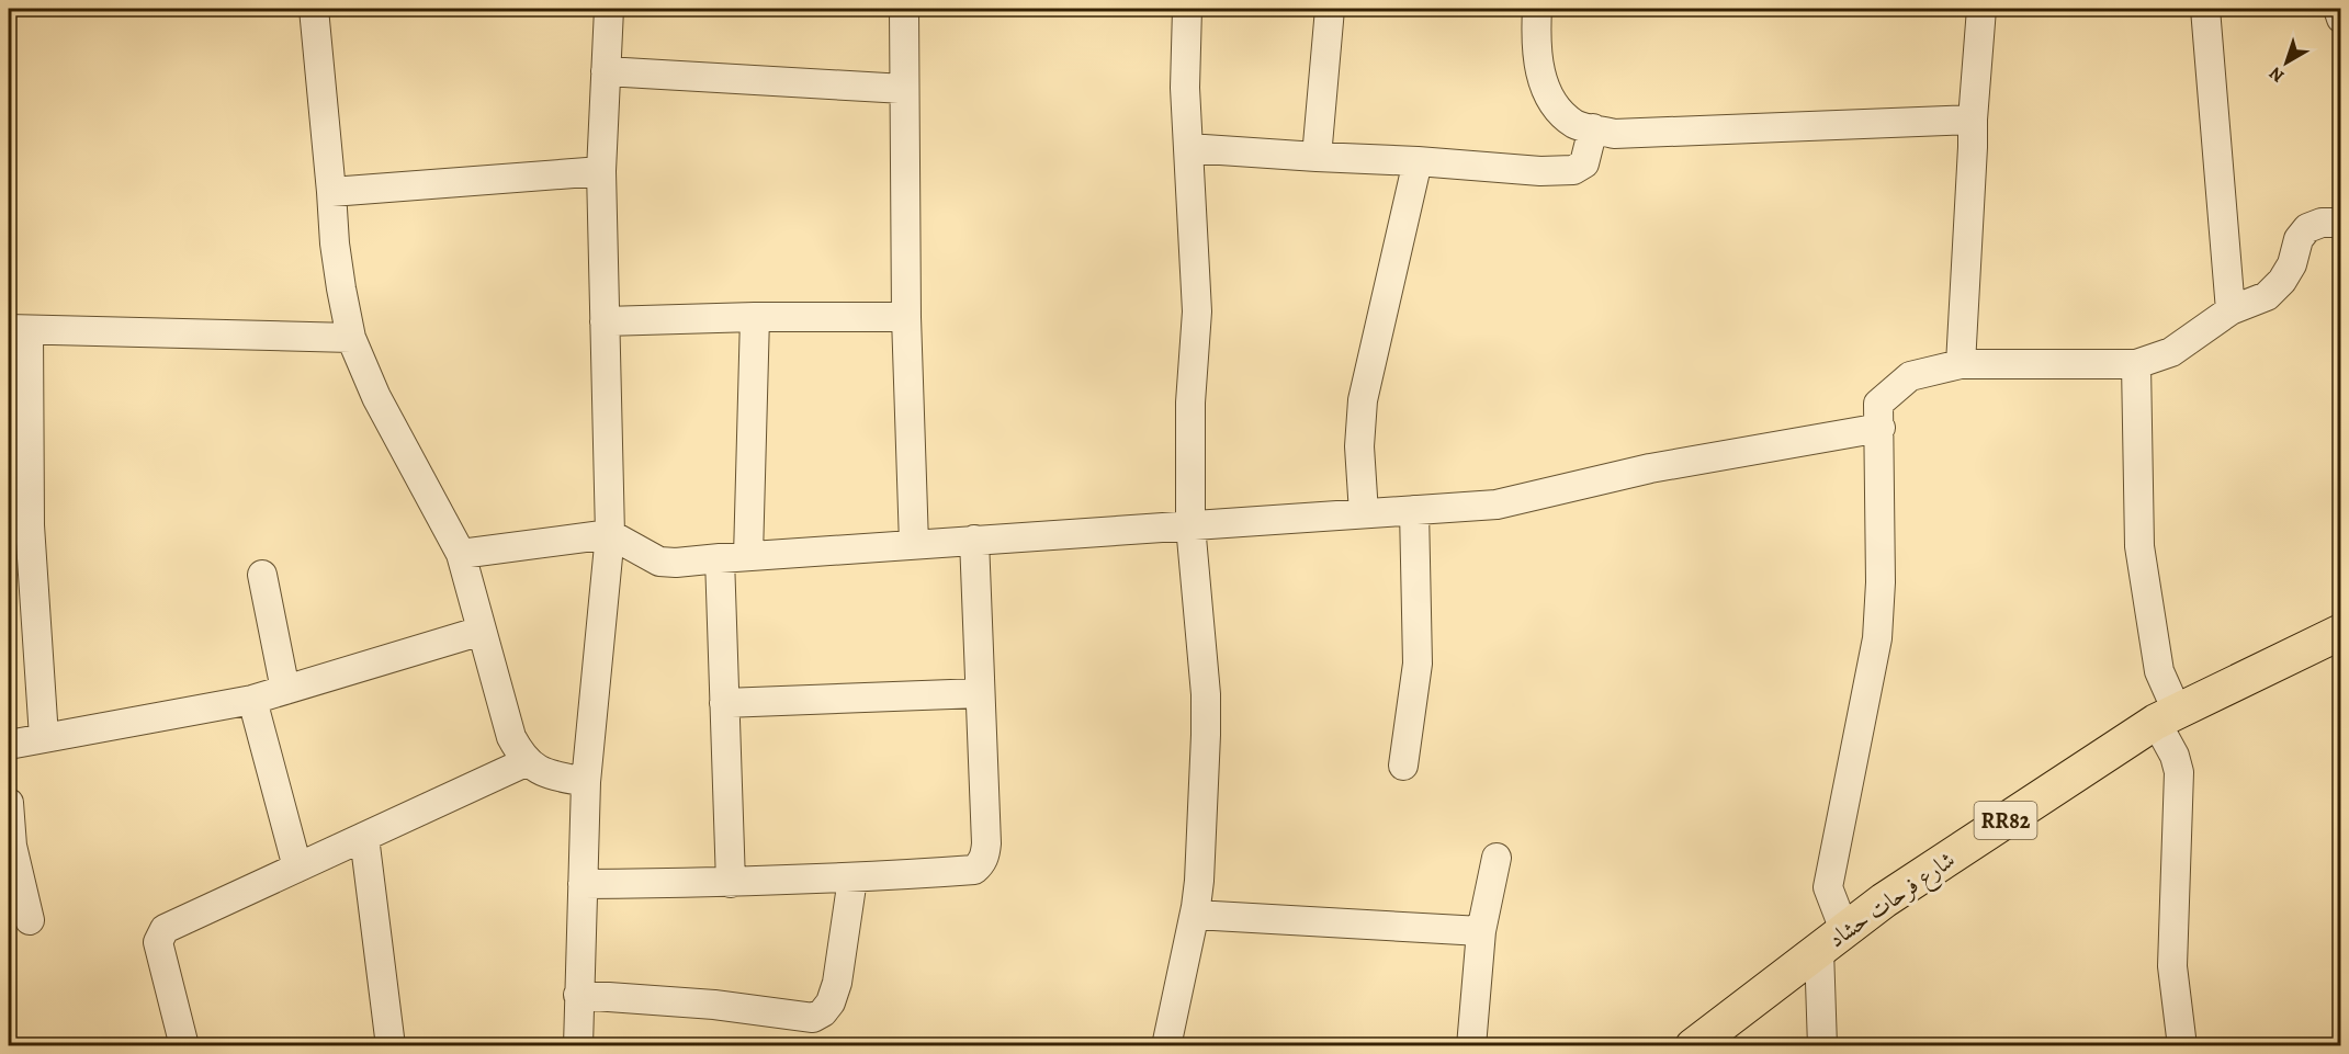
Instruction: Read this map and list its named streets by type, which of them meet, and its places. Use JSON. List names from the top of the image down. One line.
{"streets":{"main road":["RR82","شارع فرحات حشاد"]},"north":"bottom left"}
